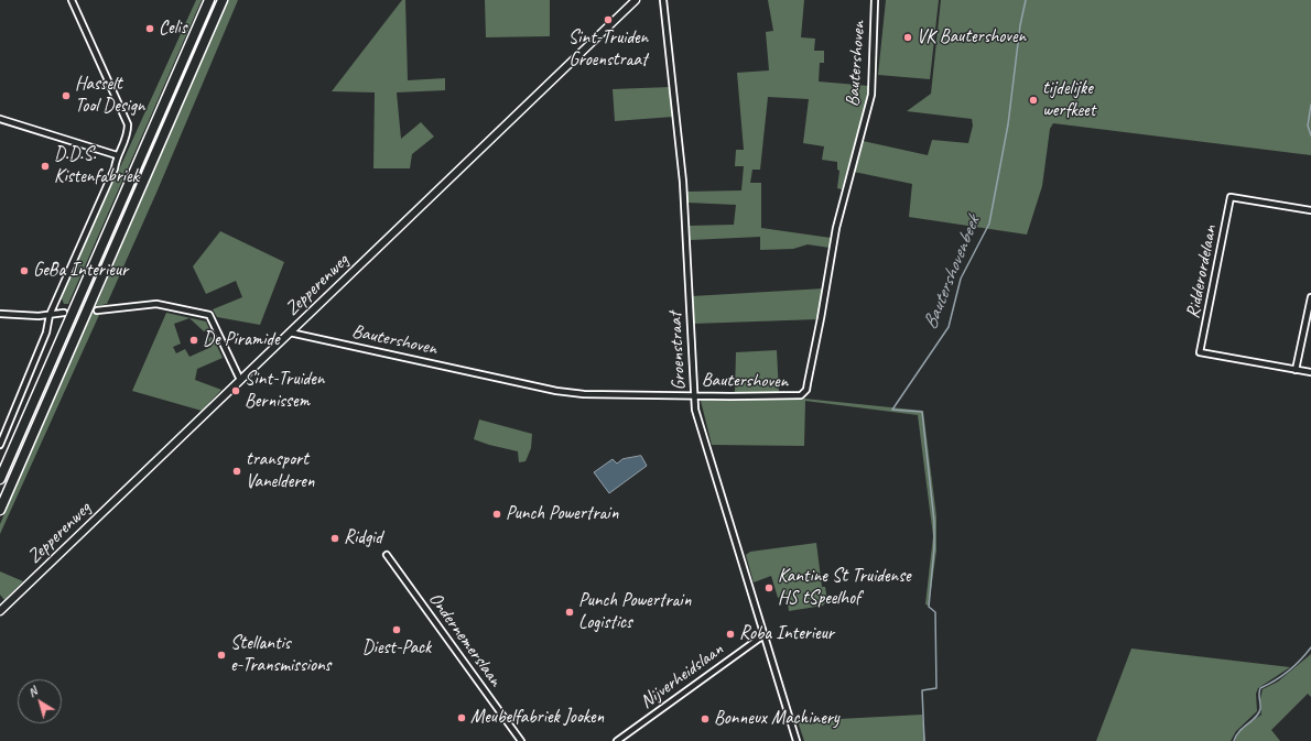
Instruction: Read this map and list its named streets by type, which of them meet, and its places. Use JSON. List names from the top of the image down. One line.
{"streets":{"street":["Bautershoven","Ridderordelaan","Zepperenweg","Groenstraat","Ondernemerslaan","Nijverheidslaan"]},"crossings":[["Bautershoven","Zepperenweg"],["Bautershoven","Groenstraat"],["Groenstraat","Nijverheidslaan"]],"water":["Bautershovenbeek"],"places":["Sint-Truiden Groenstraat","Celis","VK Bautershoven","Hasselt Tool Design","tijdelijke werfkeet","D.D.S. Kistenfabriek","GeBa Interieur","De Piramide","Sint-Truiden Bernissem","transport Vanelderen","Punch Powertrain","Ridgid","Kantine St Truidense HS tSpeelhof","Punch Powertrain Logistics","Diest-Pack","Roba Interieur","Stellantis e-Transmissions","Meubelfabriek Jooken","Bonneux Machinery"],"north":"top left"}
